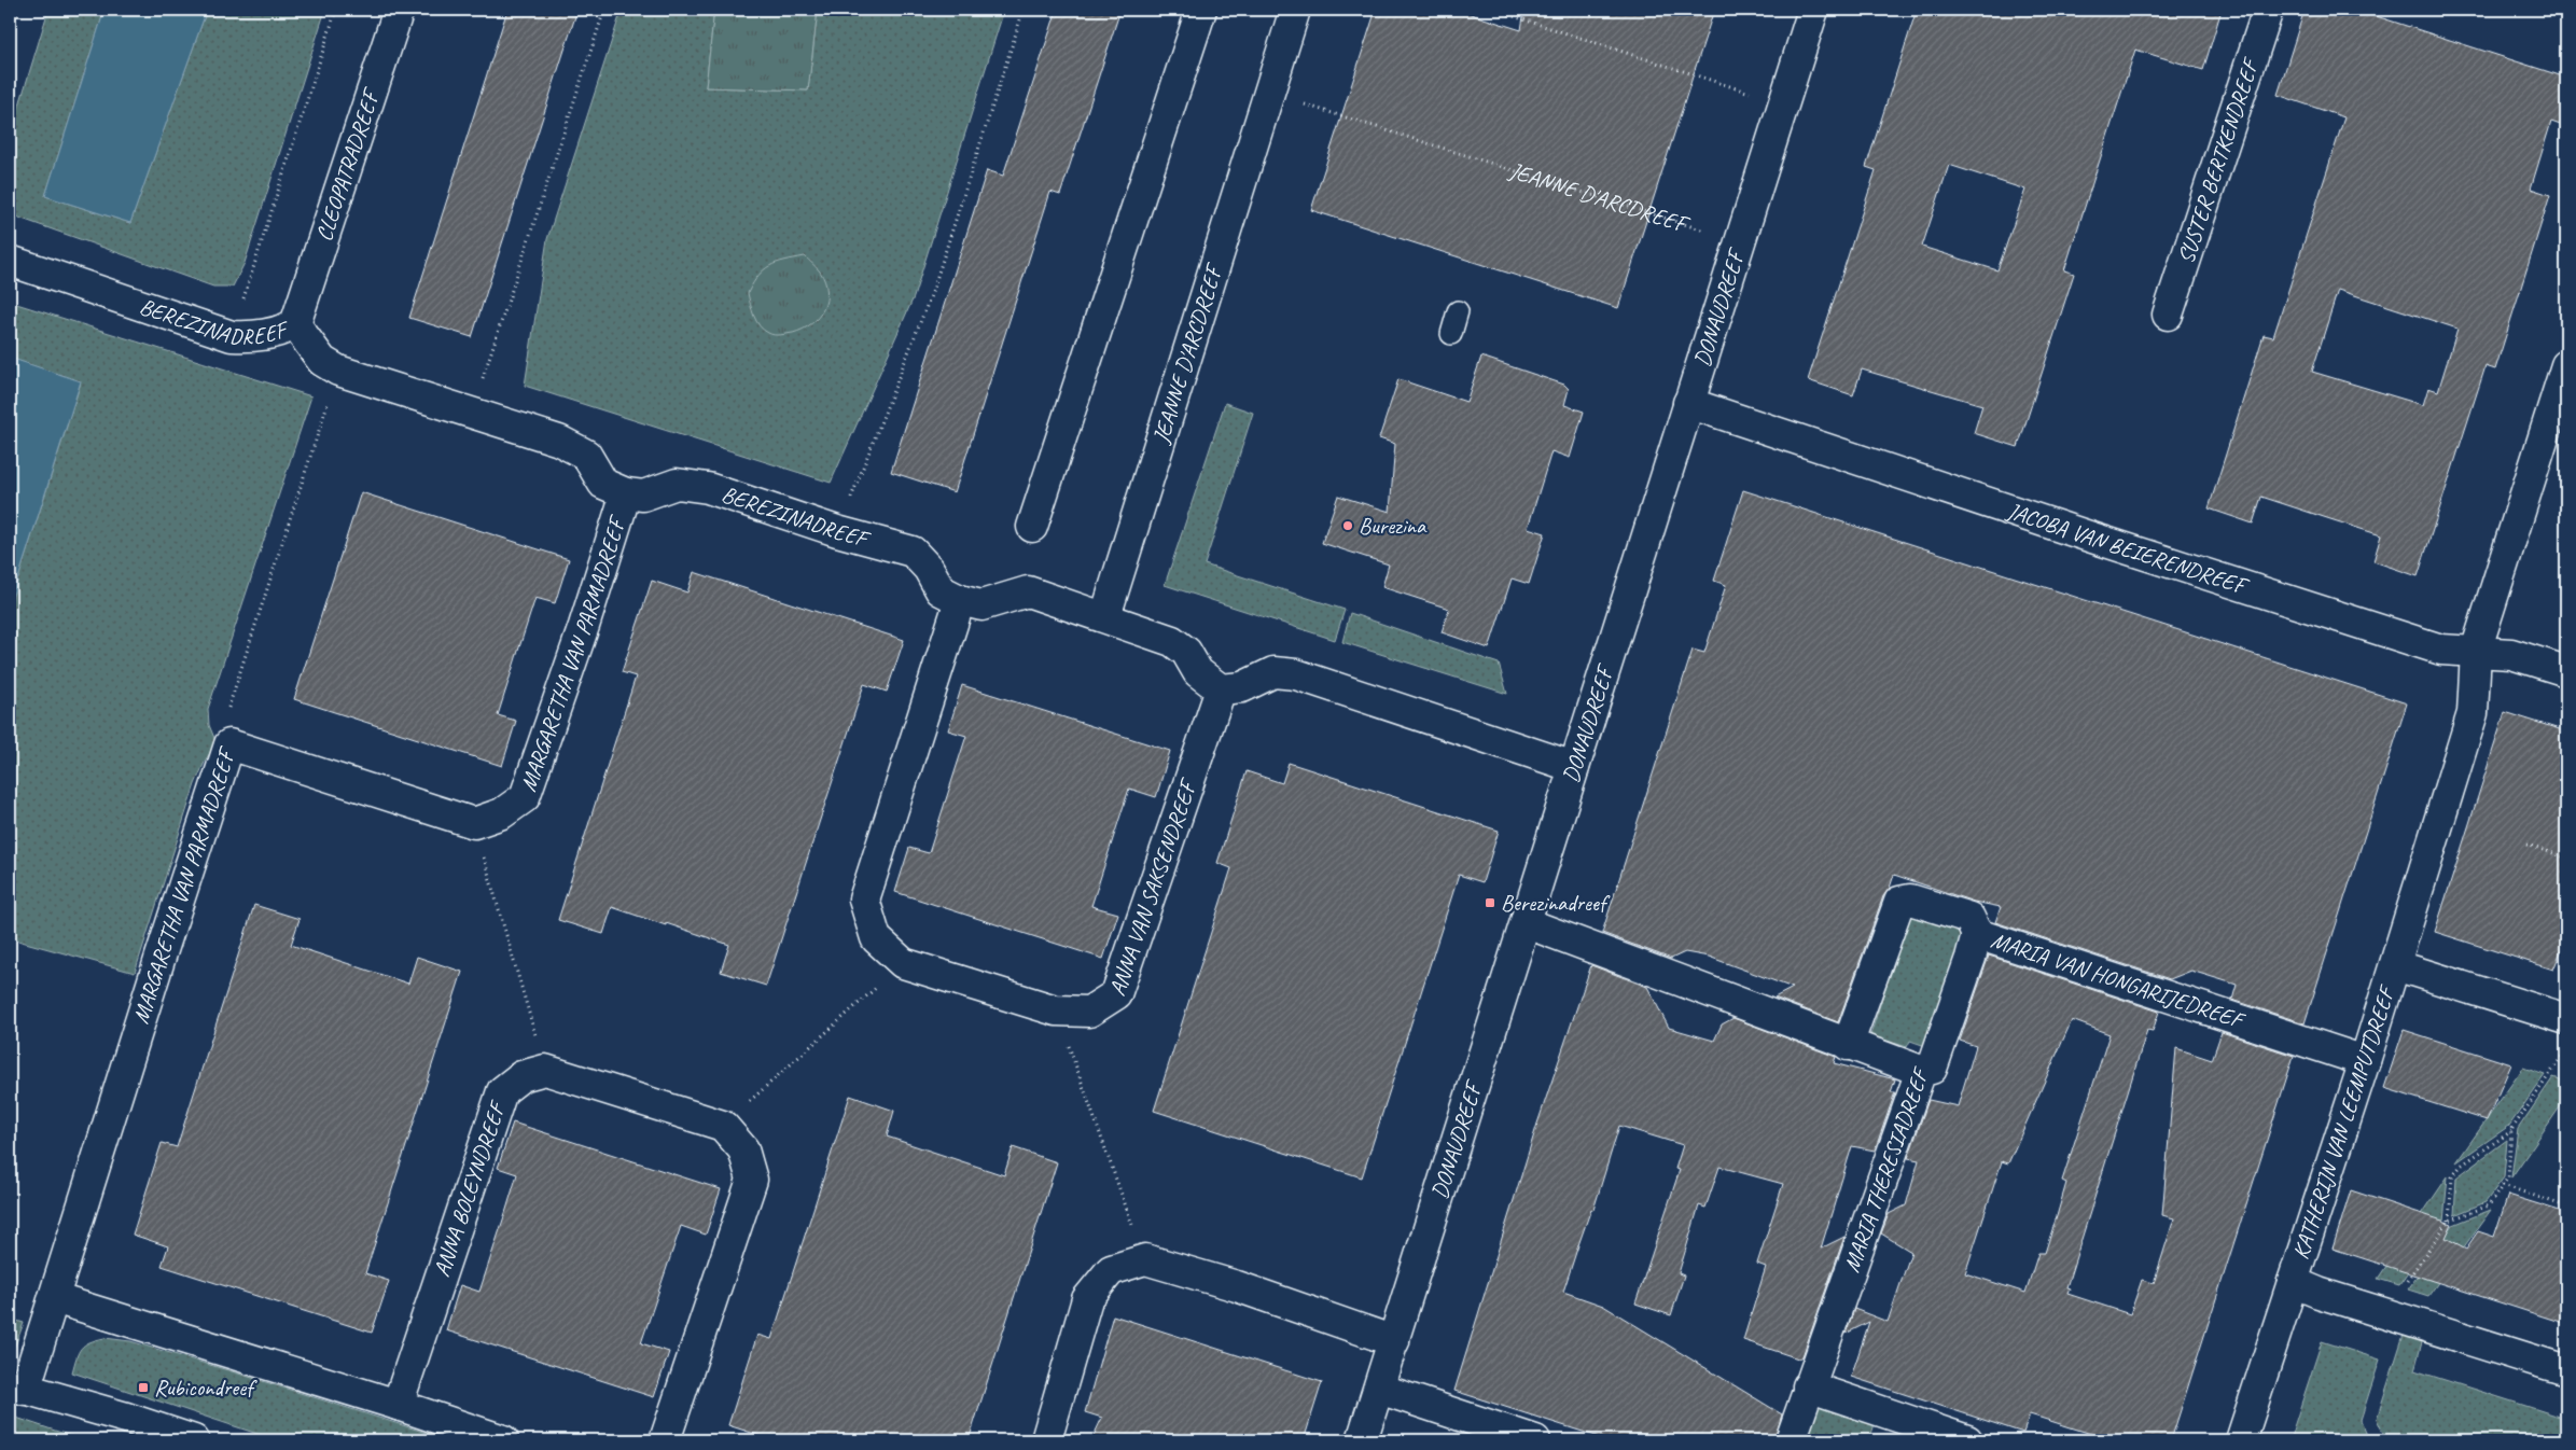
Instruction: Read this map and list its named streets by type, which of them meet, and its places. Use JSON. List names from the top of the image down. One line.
{"streets":{"street":["SUSTER BERTKENDREEF","CLEOPATRADREEF","JEANNE D'ARCDREEF","DONAUDREEF","BEREZINADREEF","JACOBA VAN BEIERENDREEF","MARGARETHA VAN PARMADREEF","ANNA VAN SAKSENDREEF","MARIA VAN HONGARIJEDREEF","KATHERIJN VAN LEEMPUTDREEF","MARIA THERESIADREEF","ANNA BOLEYNDREEF"]},"crossings":[["CLEOPATRADREEF","BEREZINADREEF"],["JEANNE D'ARCDREEF","DONAUDREEF"],["JEANNE D'ARCDREEF","BEREZINADREEF"],["DONAUDREEF","JACOBA VAN BEIERENDREEF"],["BEREZINADREEF","MARGARETHA VAN PARMADREEF"],["BEREZINADREEF","ANNA VAN SAKSENDREEF"],["JACOBA VAN BEIERENDREEF","KATHERIJN VAN LEEMPUTDREEF"],["MARIA VAN HONGARIJEDREEF","KATHERIJN VAN LEEMPUTDREEF"],["MARIA VAN HONGARIJEDREEF","MARIA THERESIADREEF"]],"places":{"other":["Burezina"],"transit":["Berezinadreef","Rubicondreef"]}}
